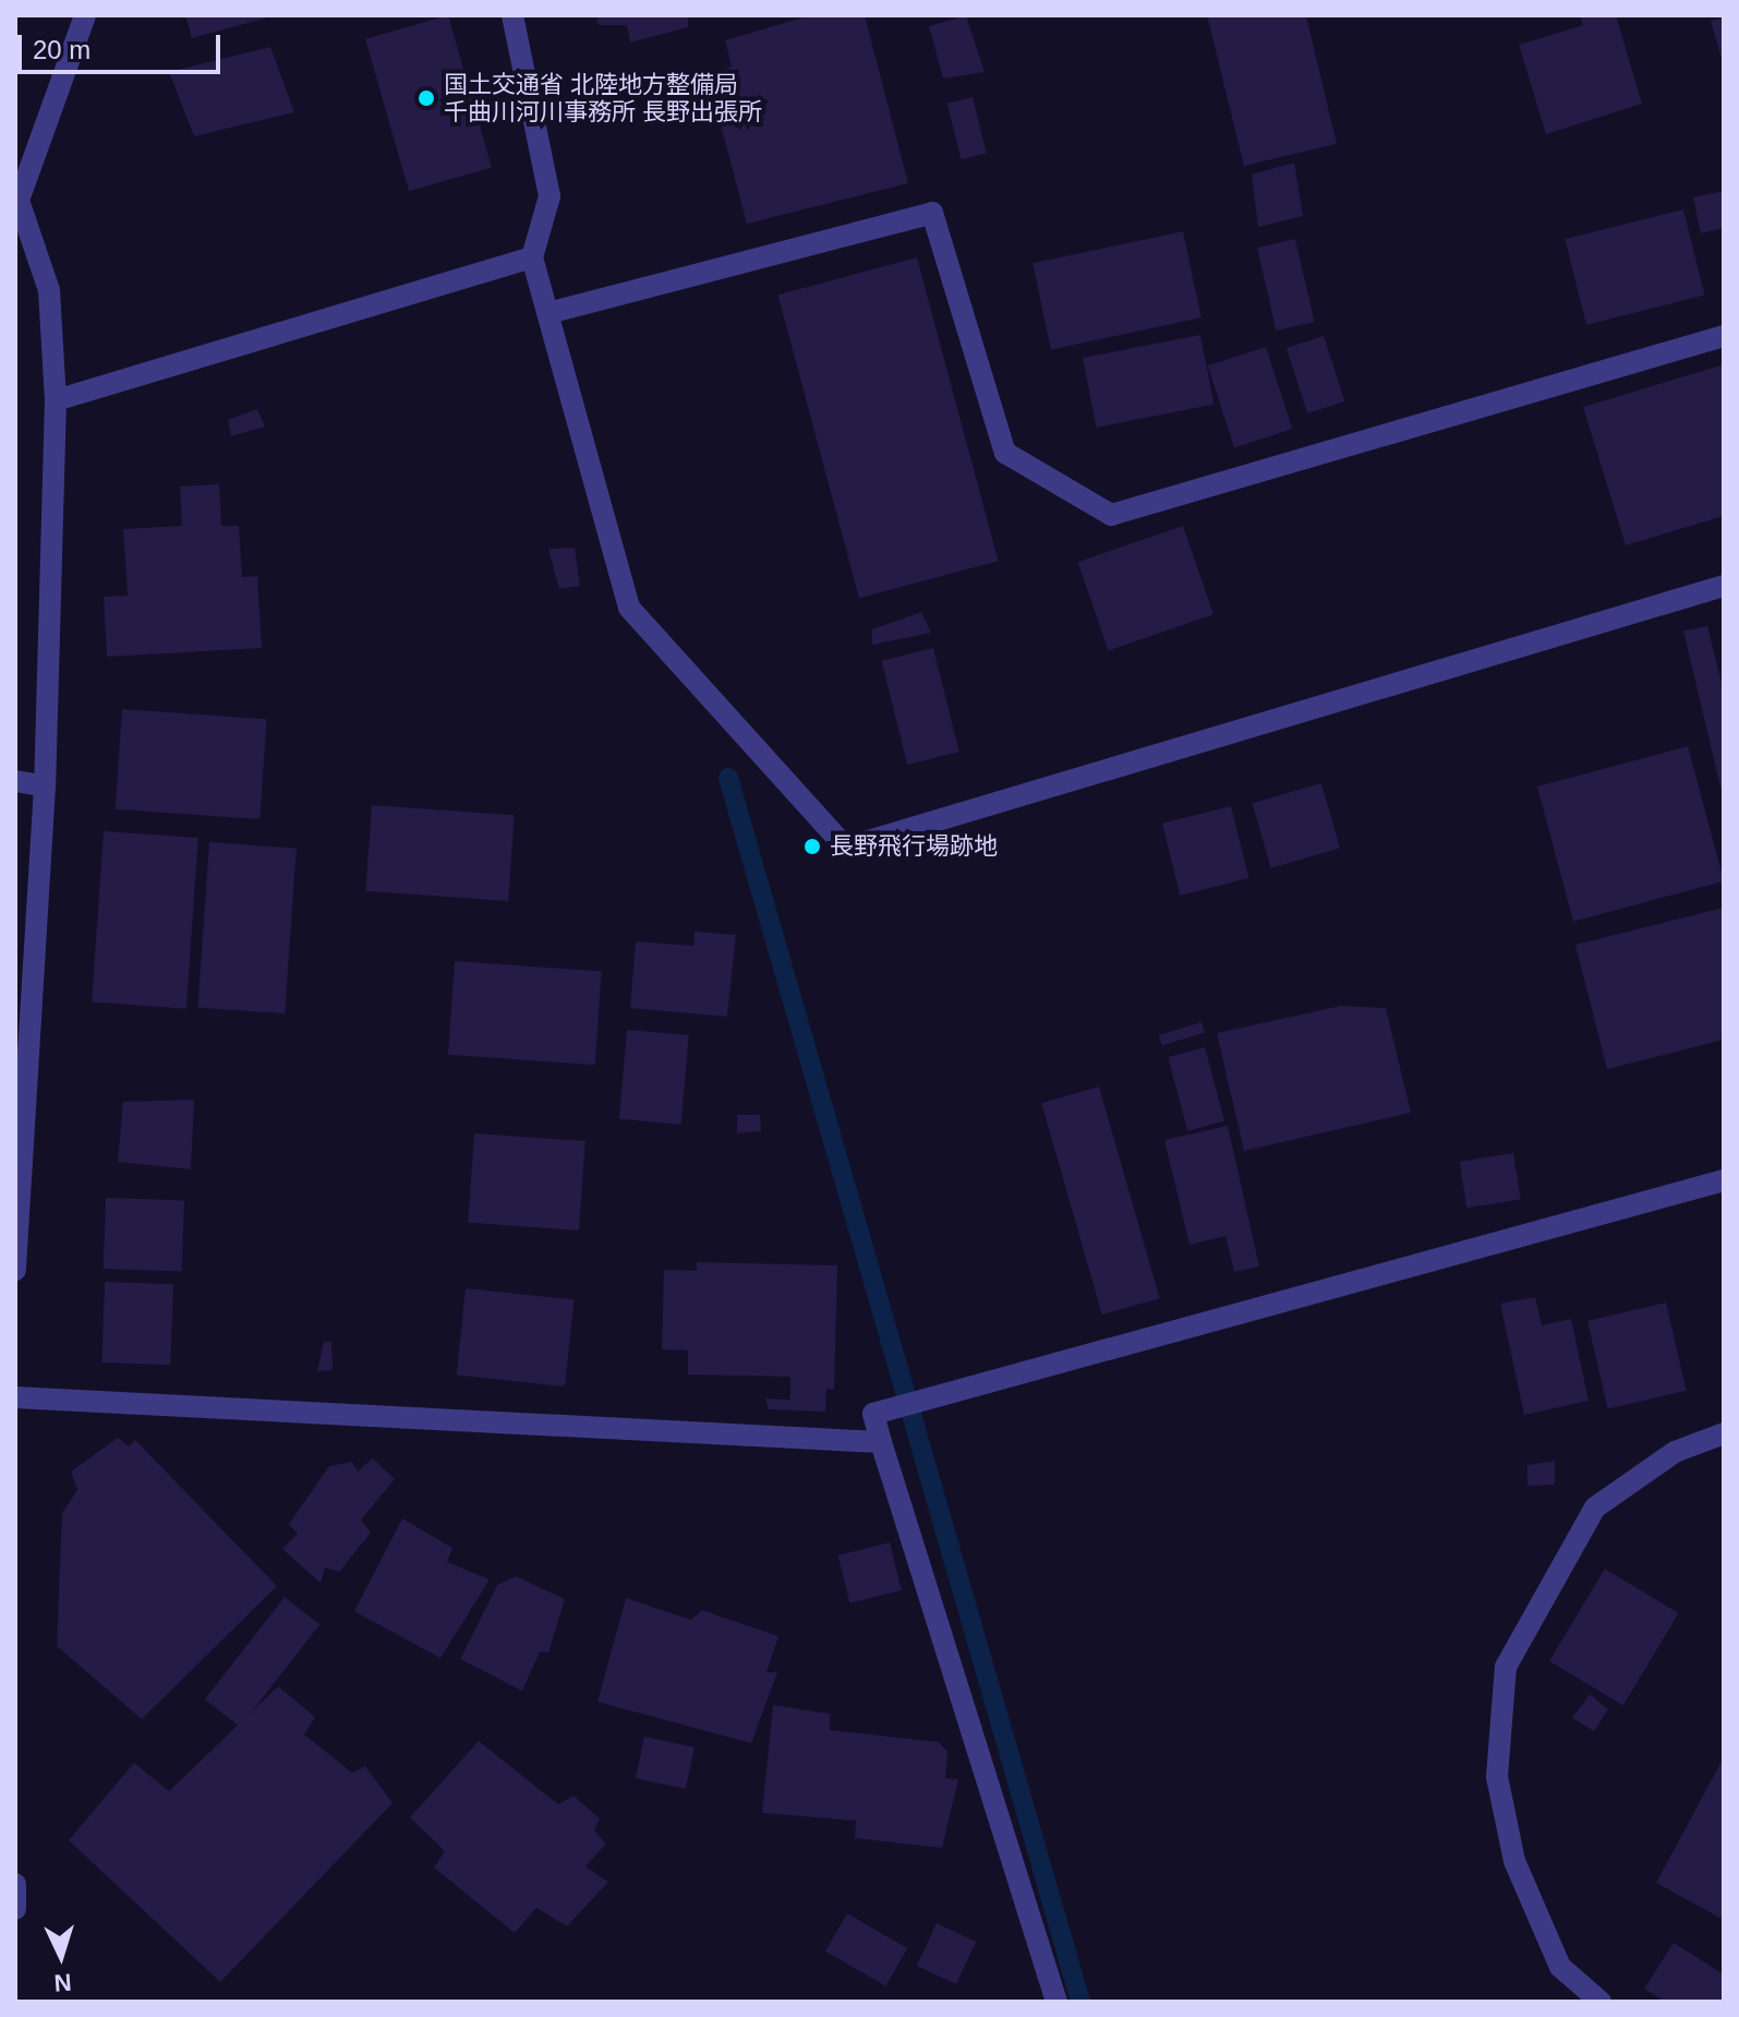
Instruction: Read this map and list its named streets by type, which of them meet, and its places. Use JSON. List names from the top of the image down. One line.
{"places":["国土交通省 北陸地方整備局 千曲川河川事務所 長野出張所","長野飛行場跡地"],"scale_bar":"20 m","north":"bottom"}
